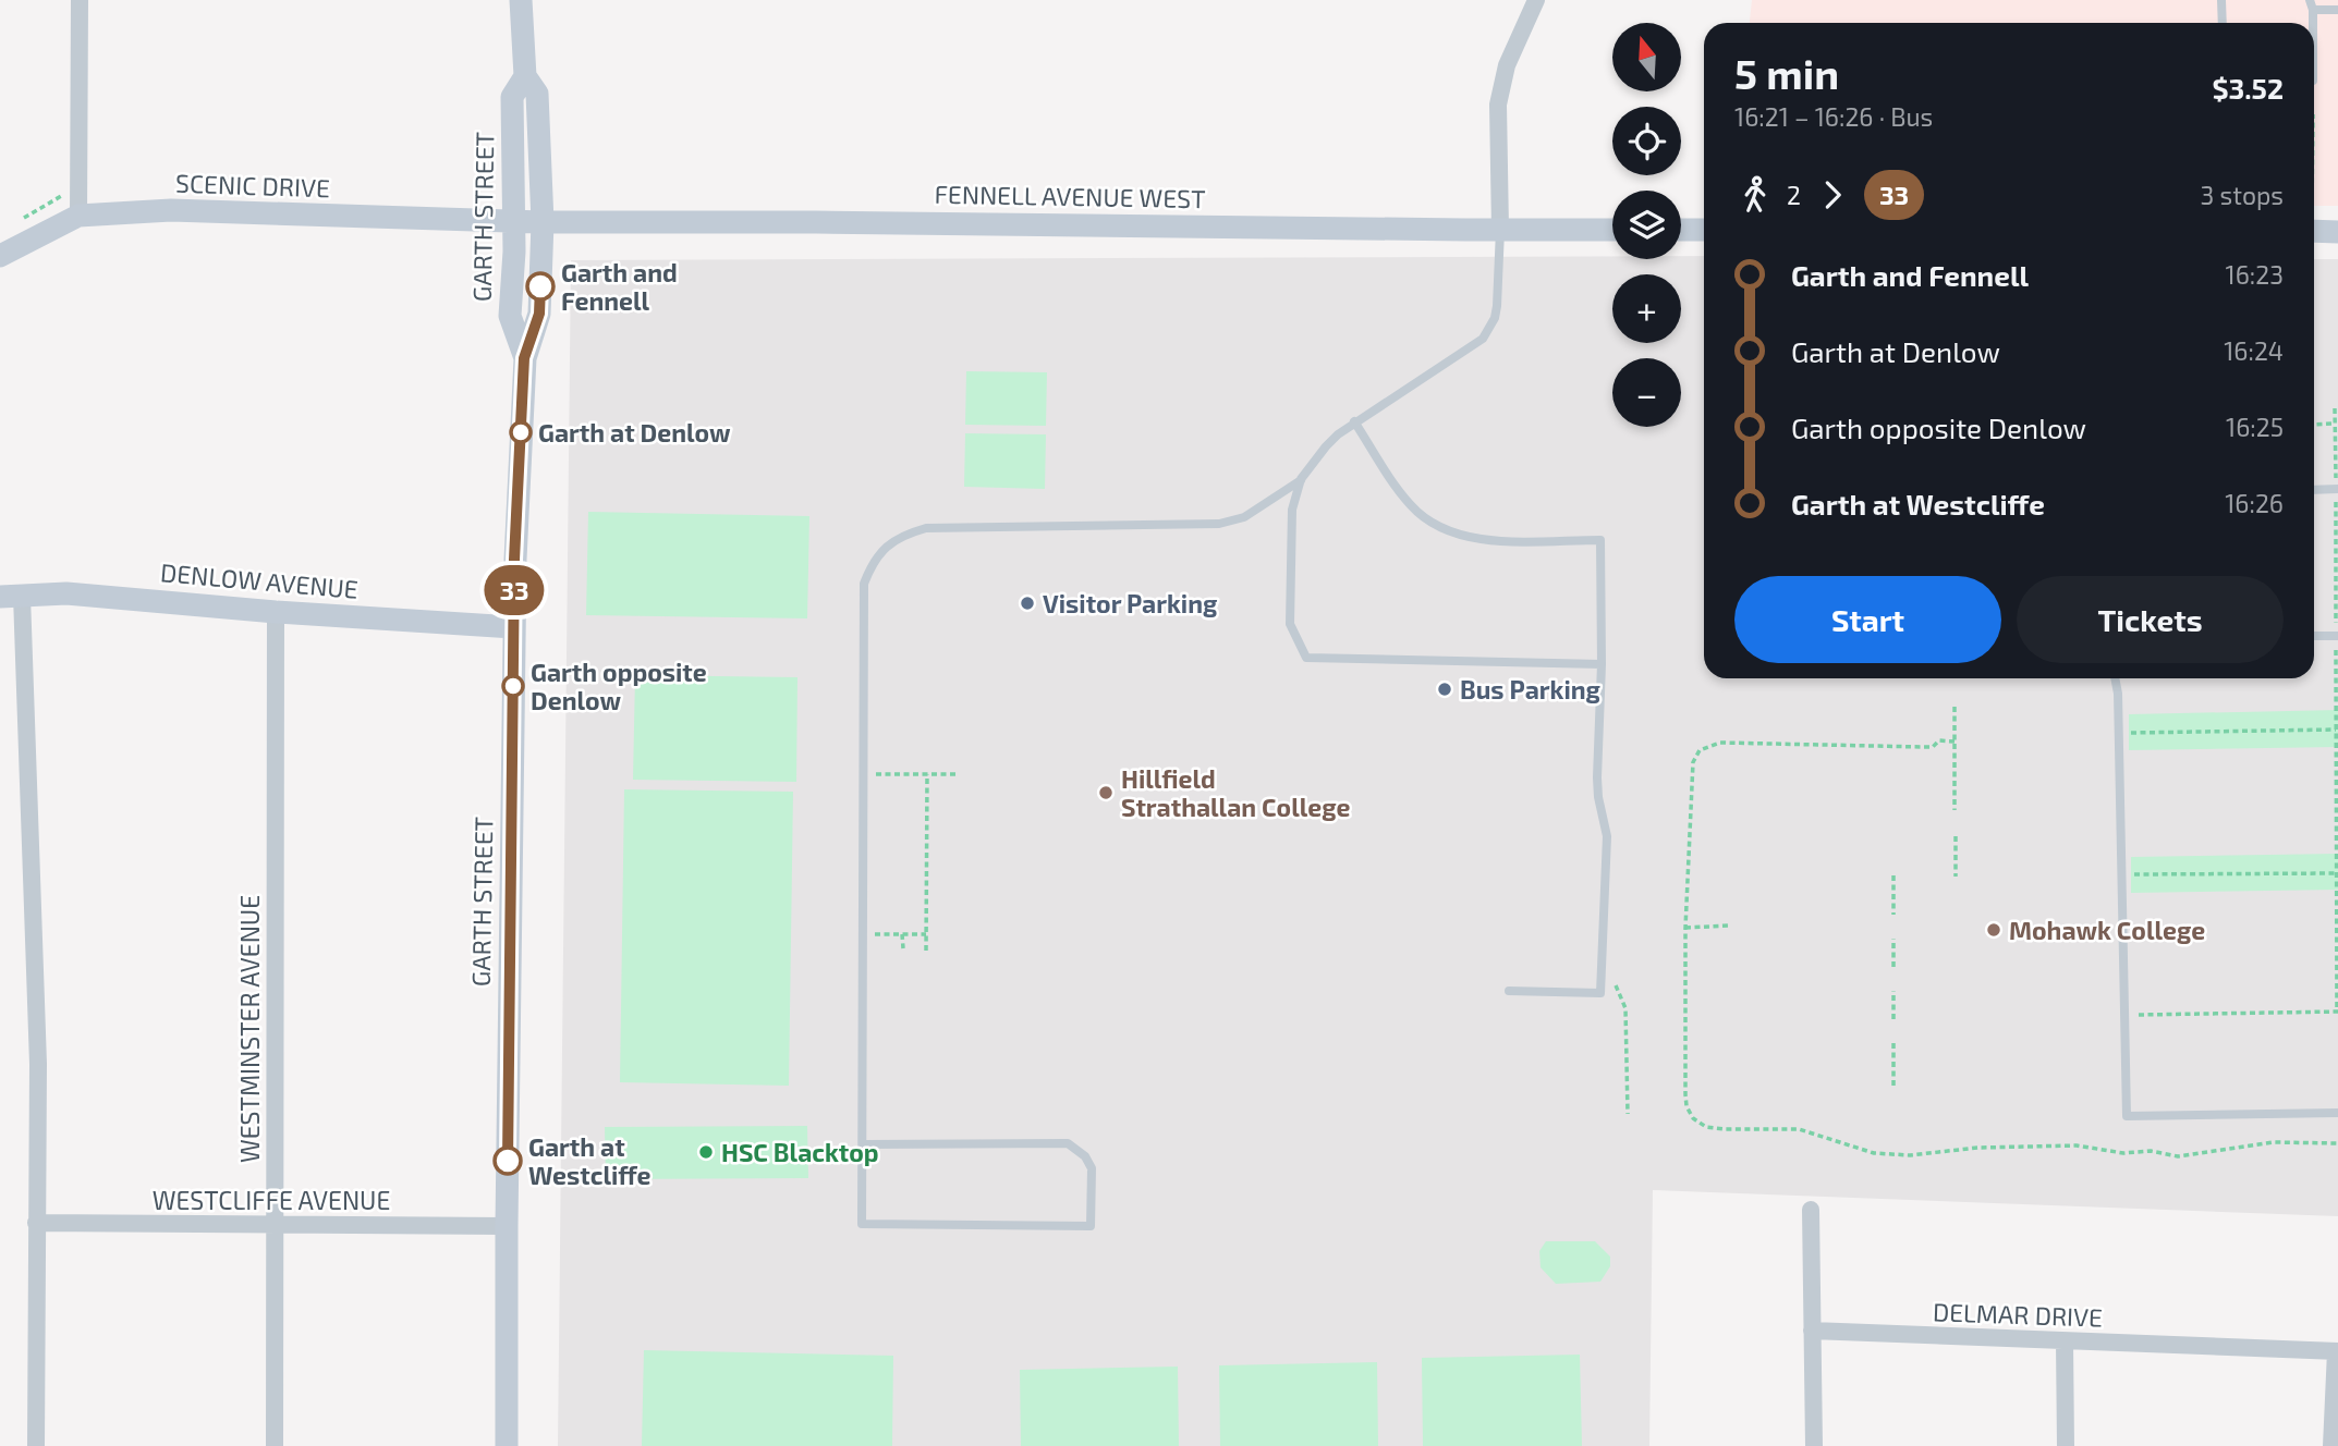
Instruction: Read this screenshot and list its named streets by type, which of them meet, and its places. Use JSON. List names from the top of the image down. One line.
{"streets":{"main road":["SCENIC DRIVE","FENNELL AVENUE WEST","GARTH STREET","DENLOW AVENUE"],"street":["WESTMINSTER AVENUE","WESTCLIFFE AVENUE","DELMAR DRIVE"]},"crossings":[["SCENIC DRIVE","FENNELL AVENUE WEST"],["SCENIC DRIVE","GARTH STREET"],["FENNELL AVENUE WEST","GARTH STREET"],["GARTH STREET","DENLOW AVENUE"],["GARTH STREET","WESTCLIFFE AVENUE"],["DENLOW AVENUE","WESTMINSTER AVENUE"],["WESTMINSTER AVENUE","WESTCLIFFE AVENUE"]],"places":["Garth and Fennell","Garth at Denlow","Visitor Parking","Garth opposite Denlow","Bus Parking","Hillfield Strathallan College","Mohawk College","HSC Blacktop","Garth at Westcliffe"],"lines":["bus line 33"],"north":"top","page":{"on_map":"33","map_buttons":["+","−"],"heading":["5 min","16:21 – 16:26 · Bus","$3.52"],"legs":["2","33","3 stops"],"list":[{"name":"Garth and Fennell","value":"16:23"},{"name":"Garth at Denlow","value":"16:24"},{"name":"Garth opposite Denlow","value":"16:25"},{"name":"Garth at Westcliffe","value":"16:26"}],"buttons":["Start","Tickets"]}}
